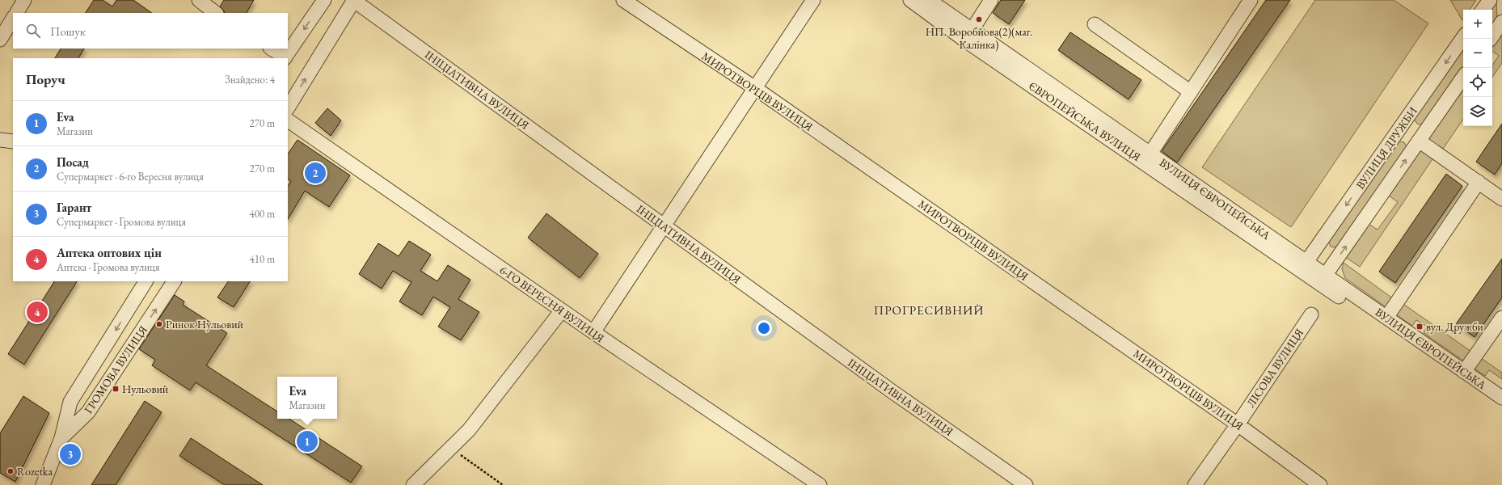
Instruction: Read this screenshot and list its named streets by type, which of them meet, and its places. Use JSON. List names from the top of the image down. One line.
{"streets":{"street":["ІНІЦІАТИВНА ВУЛИЦЯ","МИРОТВОРЦІВ ВУЛИЦЯ","ЄВРОПЕЙСЬКА ВУЛИЦЯ","ВУЛИЦЯ ДРУЖБИ","ВУЛИЦЯ ЄВРОПЕЙСЬКА","6-ГО ВЕРЕСНЯ ВУЛИЦЯ","ЛІСОВА ВУЛИЦЯ","ГРОМОВА ВУЛИЦЯ"]},"crossings":[["МИРОТВОРЦІВ ВУЛИЦЯ","ЛІСОВА ВУЛИЦЯ"],["ВУЛИЦЯ ДРУЖБИ","ВУЛИЦЯ ЄВРОПЕЙСЬКА"]],"districts":["ПРОГРЕСИВНИЙ"],"places":{"other":["НП. Воробйова(2)(маг. Калінка)","Ринок Нульовий","Rozetka"],"transit":["вул. Дружби","Нульовий"]},"page":{"map_buttons":["+","−"],"search":"Пошук","heading":["Поруч","Знайдено: 4"],"list":[{"mark":"1","name":"Eva","note":"Магазин","value":"270 m"},{"mark":"2","name":"Посад","note":"Супермаркет · 6-го Вересня вулиця","value":"270 m"},{"mark":"3","name":"Гарант","note":"Супермаркет · Громова вулиця","value":"400 m"},{"mark":"4","name":"Аптека оптових цін","note":"Аптека · Громова вулиця","value":"410 m"}],"pins":["2","4","1","3"],"popup":["Eva","Магазин"]}}
